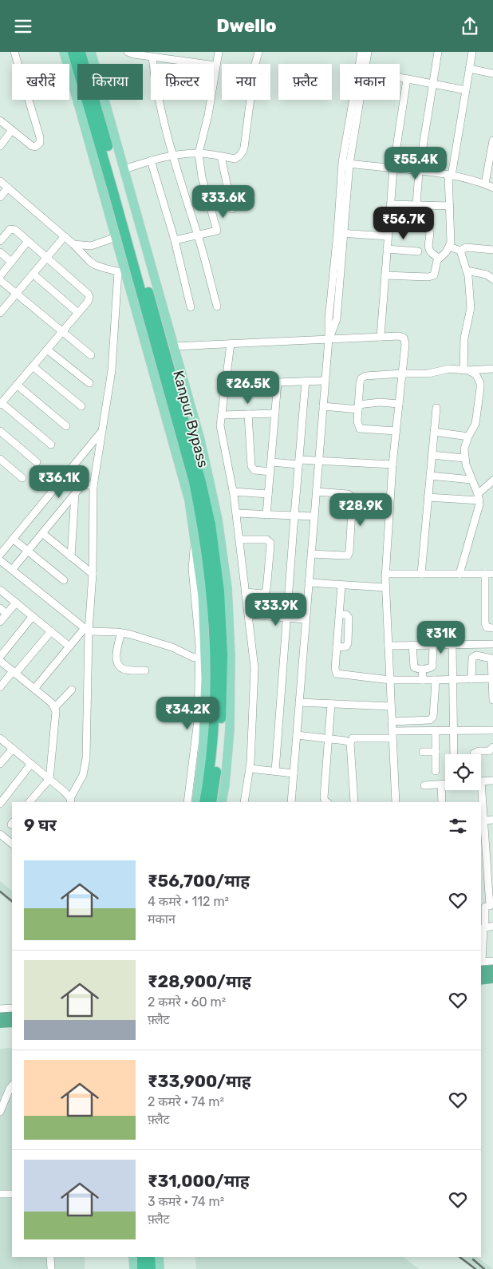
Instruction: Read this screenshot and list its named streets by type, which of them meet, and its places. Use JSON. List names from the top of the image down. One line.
{"streets":{"highway":["Kanpur Bypass"]},"page":{"header":"Dwello","chip":["खरीदें","किराया","फ़िल्टर","नया","फ़्लैट","मकान"],"price":["₹55.4K","₹33.6K","₹56.7K","₹26.5K","₹36.1K","₹28.9K","₹33.9K","₹31K","₹34.2K"],"heading":"9 घर","list":[{"name":"₹56,700/माह","note":"4 कमरे · 112 m² · मकान"},{"name":"₹28,900/माह","note":"2 कमरे · 60 m² · फ़्लैट"},{"name":"₹33,900/माह","note":"2 कमरे · 74 m² · फ़्लैट"},{"name":"₹31,000/माह","note":"3 कमरे · 74 m² · फ़्लैट"}]}}
